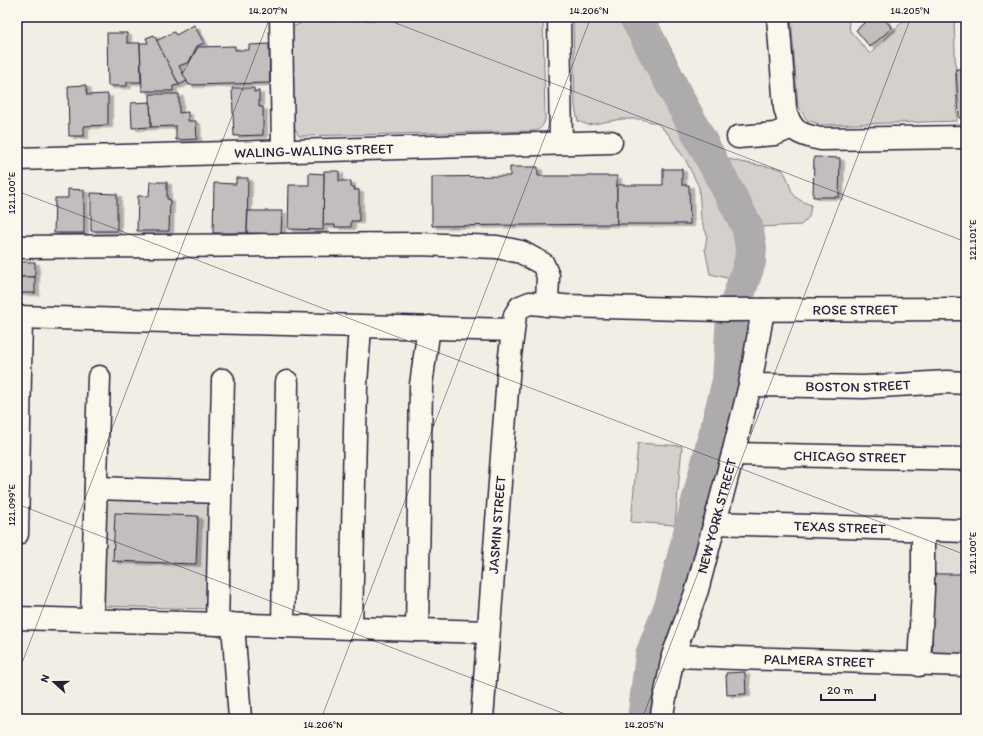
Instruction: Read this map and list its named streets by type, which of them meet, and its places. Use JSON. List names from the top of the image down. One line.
{"streets":{"street":["WALING-WALING STREET","ROSE STREET","BOSTON STREET","CHICAGO STREET","NEW YORK STREET","JASMIN STREET","TEXAS STREET","PALMERA STREET"]},"crossings":[["ROSE STREET","NEW YORK STREET"],["ROSE STREET","JASMIN STREET"],["BOSTON STREET","NEW YORK STREET"],["CHICAGO STREET","NEW YORK STREET"],["NEW YORK STREET","TEXAS STREET"],["NEW YORK STREET","PALMERA STREET"]],"scale_bar":"20 m","north":"left","coordinates":["14.207°N","14.206°N","14.205°N","121.100°E","121.101°E","121.099°E"]}
